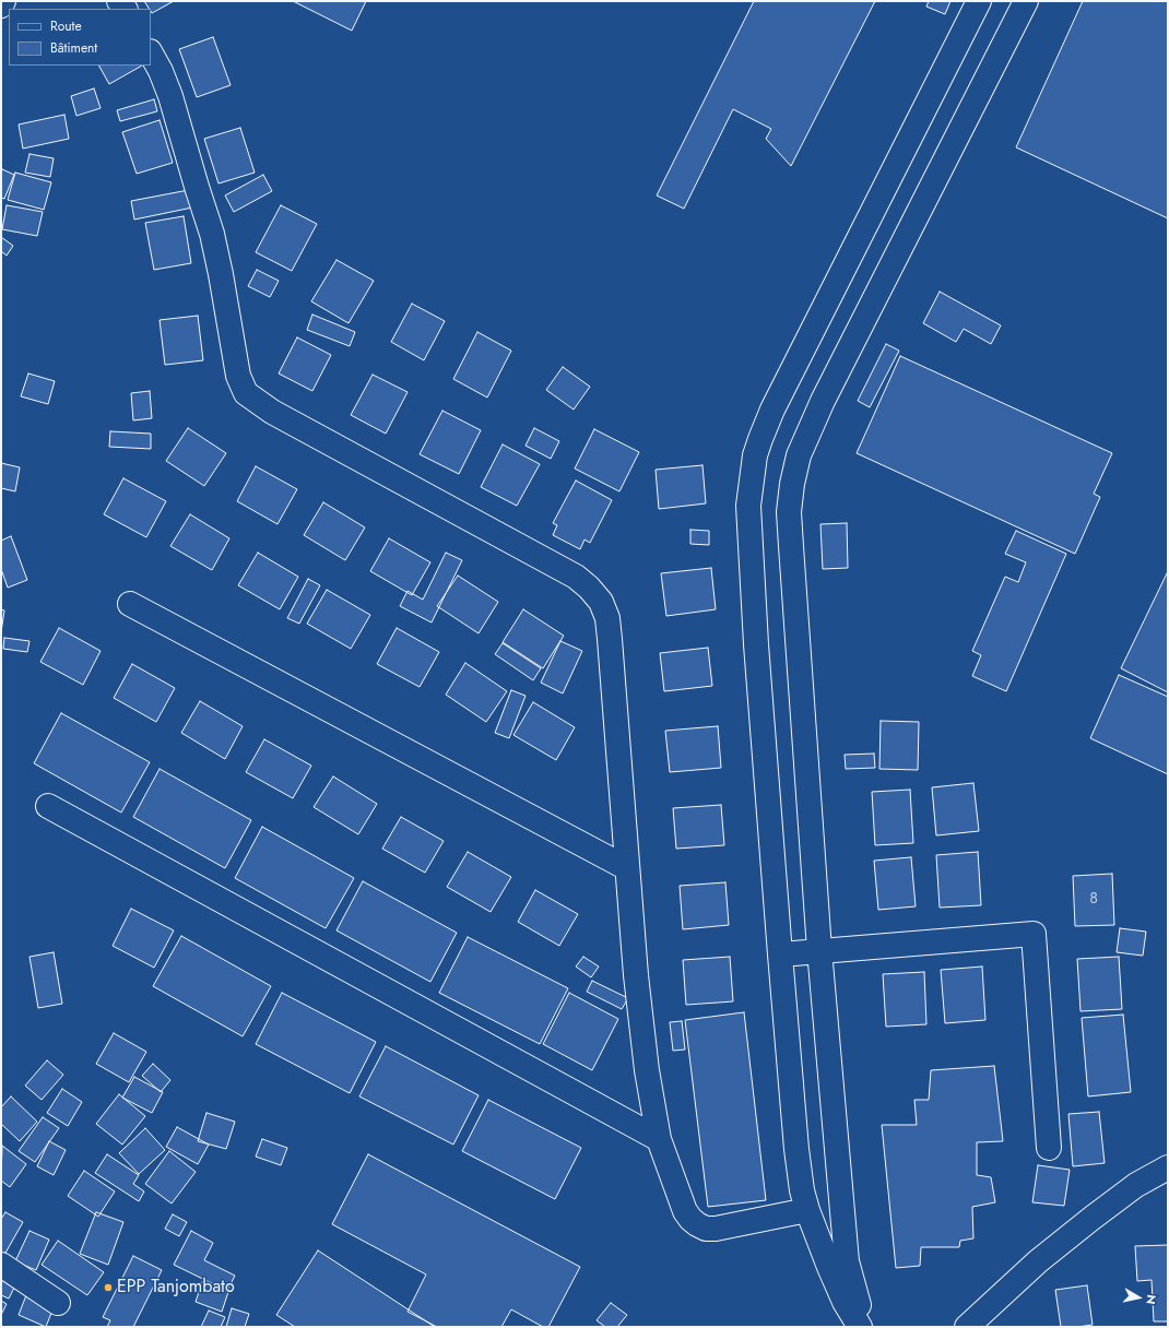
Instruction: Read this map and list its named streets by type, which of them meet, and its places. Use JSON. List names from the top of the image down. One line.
{"places":["EPP Tanjombato"],"house_numbers":["8"],"legend":["Route","Bâtiment"],"north":"right"}
